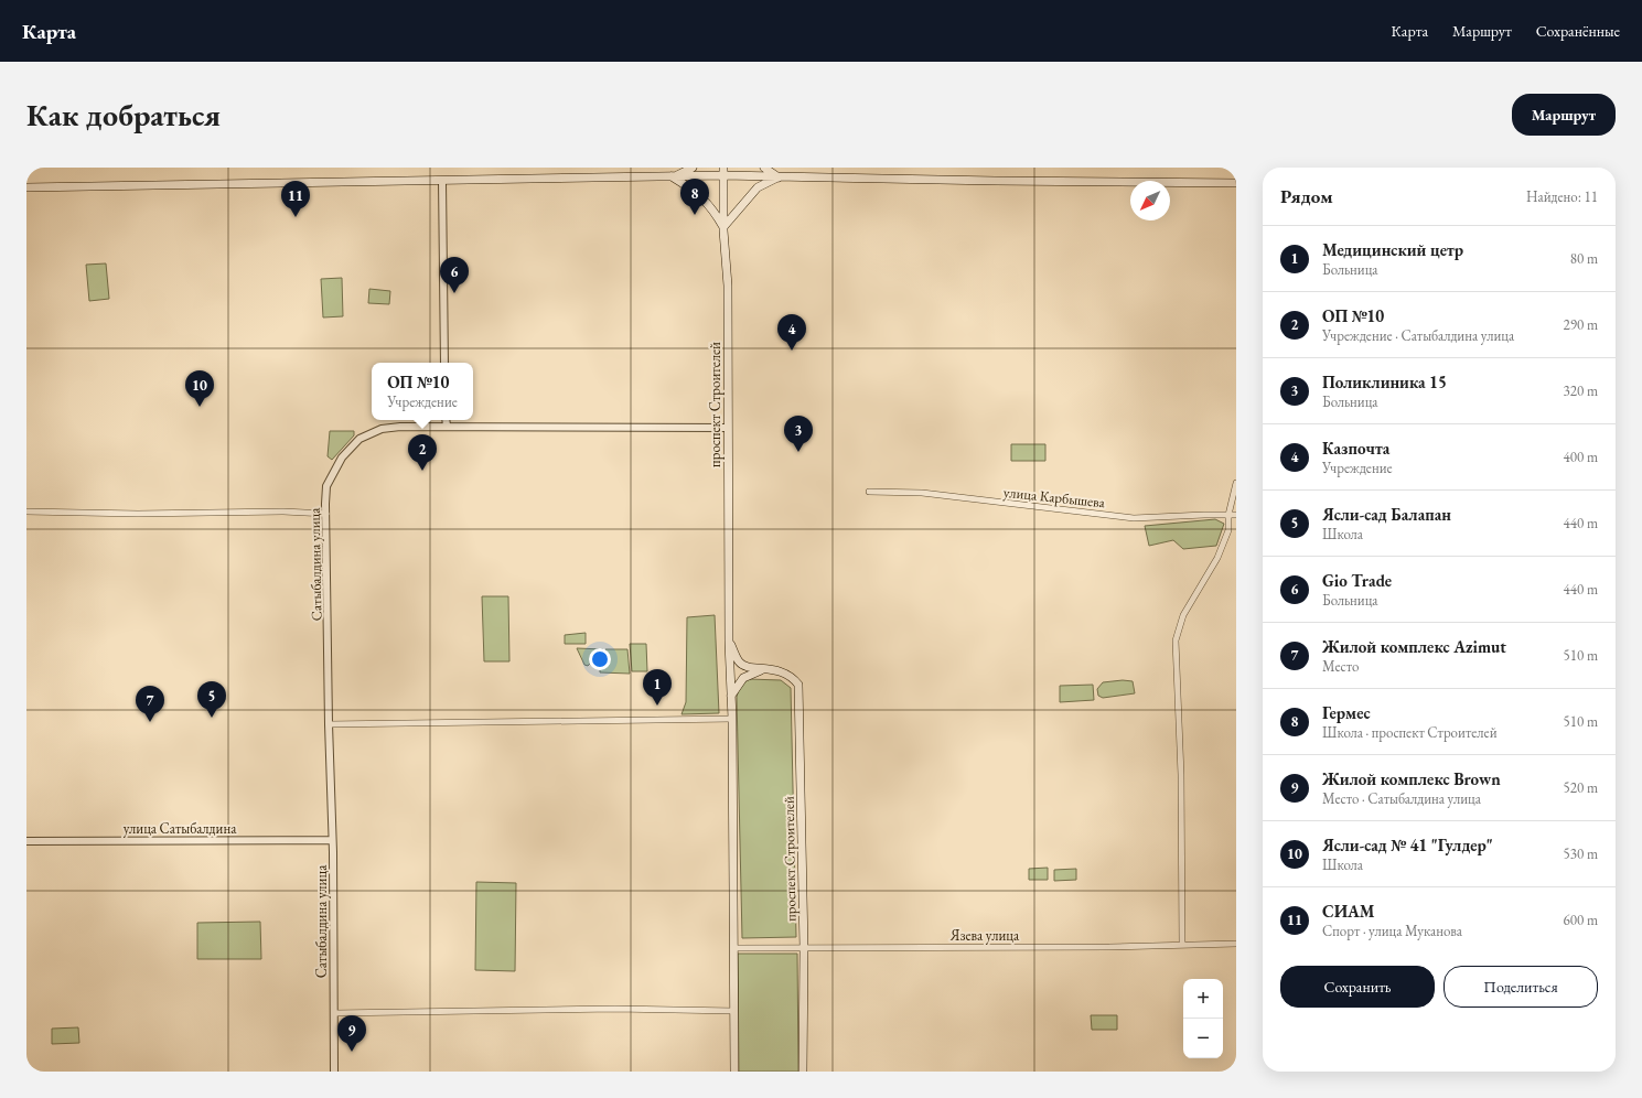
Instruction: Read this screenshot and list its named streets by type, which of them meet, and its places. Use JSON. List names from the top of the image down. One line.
{"streets":{"main road":["проспект Строителей"],"street":["улица Карбышева","Сатыбалдина улица","улица Сатыбалдина","Язева улица"]},"crossings":[["проспект Строителей","Сатыбалдина улица"],["проспект Строителей","Язева улица"],["Сатыбалдина улица","улица Сатыбалдина"]],"north":"bottom left","page":{"header":"Карта","nav":["Карта","Маршрут","Сохранённые"],"buttons":["Маршрут",["Сохранить","Поделиться"]],"title":"Как добраться","heading":["Рядом","Найдено: 11"],"pins":["8","11","6","4","10","3","2","1","5","7","9"],"list":[{"mark":"1","name":"Медицинский цетр","note":"Больница","value":"80 m"},{"mark":"2","name":"ОП №10","note":"Учреждение · Сатыбалдина улица","value":"290 m"},{"mark":"3","name":"Поликлиника 15","note":"Больница","value":"320 m"},{"mark":"4","name":"Казпочта","note":"Учреждение","value":"400 m"},{"mark":"5","name":"Ясли-сад Балапан","note":"Школа","value":"440 m"},{"mark":"6","name":"Gio Trade","note":"Больница","value":"440 m"},{"mark":"7","name":"Жилой комплекс Azimut","note":"Место","value":"510 m"},{"mark":"8","name":"Гермес","note":"Школа · проспект Строителей","value":"510 m"},{"mark":"9","name":"Жилой комплекс Brown","note":"Место · Сатыбалдина улица","value":"520 m"},{"mark":"10","name":"Ясли-сад № 41 \"Гулдер\"","note":"Школа","value":"530 m"},{"mark":"11","name":"СИАМ","note":"Спорт · улица Муканова","value":"600 m"}],"popup":["ОП №10","Учреждение"],"map_buttons":["+","−"]}}
